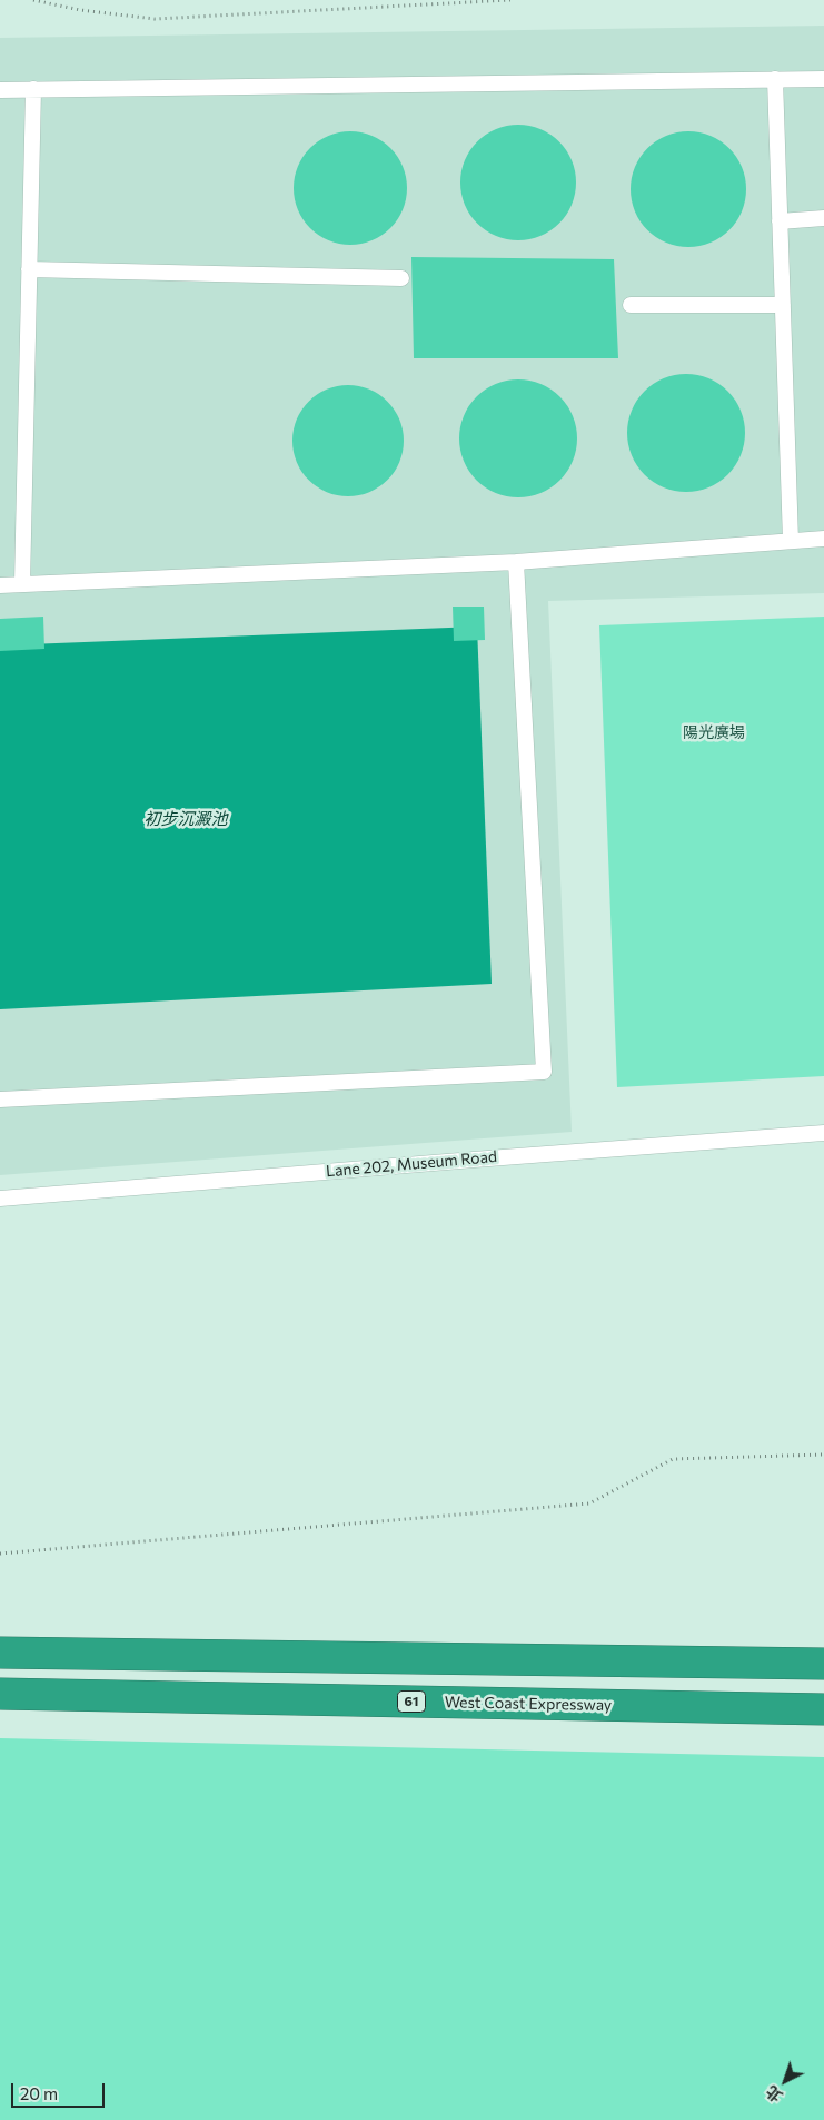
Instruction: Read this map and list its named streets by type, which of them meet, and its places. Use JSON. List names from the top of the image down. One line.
{"streets":{"highway":["61","West Coast Expressway"],"lane":["Lane 202, Museum Road"]},"water":["初步沉澱池"],"parks":["陽光廣場"],"scale_bar":"20 m","north":"bottom left"}
